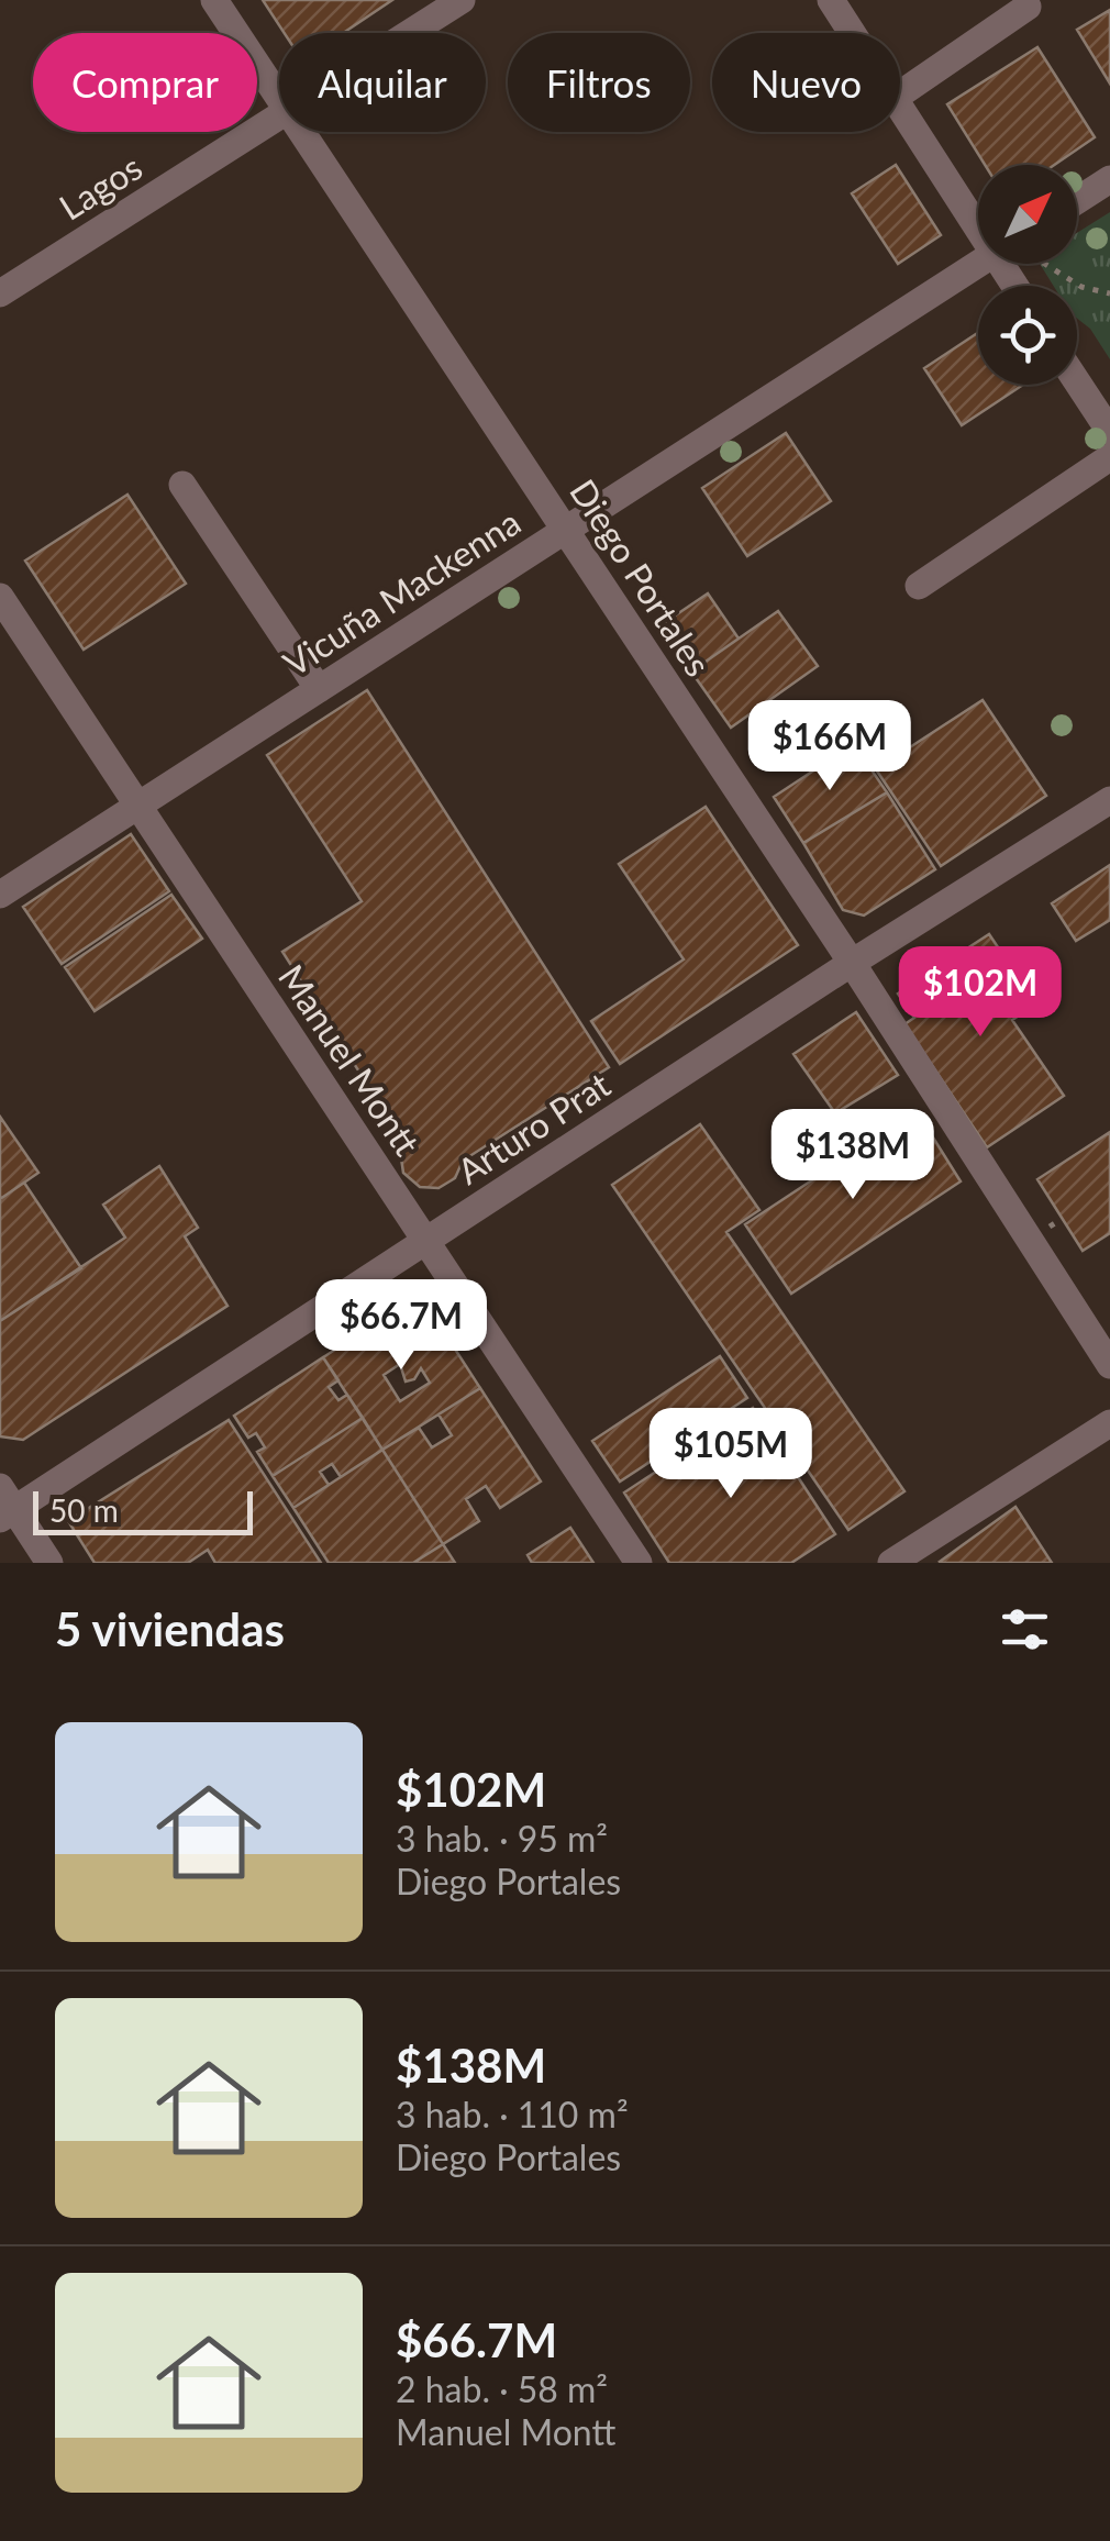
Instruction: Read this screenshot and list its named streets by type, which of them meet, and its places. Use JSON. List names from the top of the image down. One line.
{"streets":{"street":["Lagos","Diego Portales","Vicuña Mackenna","Manuel Montt","Arturo Prat"]},"crossings":[["Diego Portales","Vicuña Mackenna"],["Diego Portales","Arturo Prat"],["Vicuña Mackenna","Manuel Montt"],["Manuel Montt","Arturo Prat"]],"scale_bar":"50 m","north":"top right","page":{"chip":["Comprar","Alquilar","Filtros","Nuevo"],"price":["$166M","$102M","$138M","$66.7M","$105M"],"scale":"50 m","heading":"5 viviendas","list":[{"name":"$102M","note":"3 hab. · 95 m² · Diego Portales"},{"name":"$138M","note":"3 hab. · 110 m² · Diego Portales"},{"name":"$66.7M","note":"2 hab. · 58 m² · Manuel Montt"}]}}
